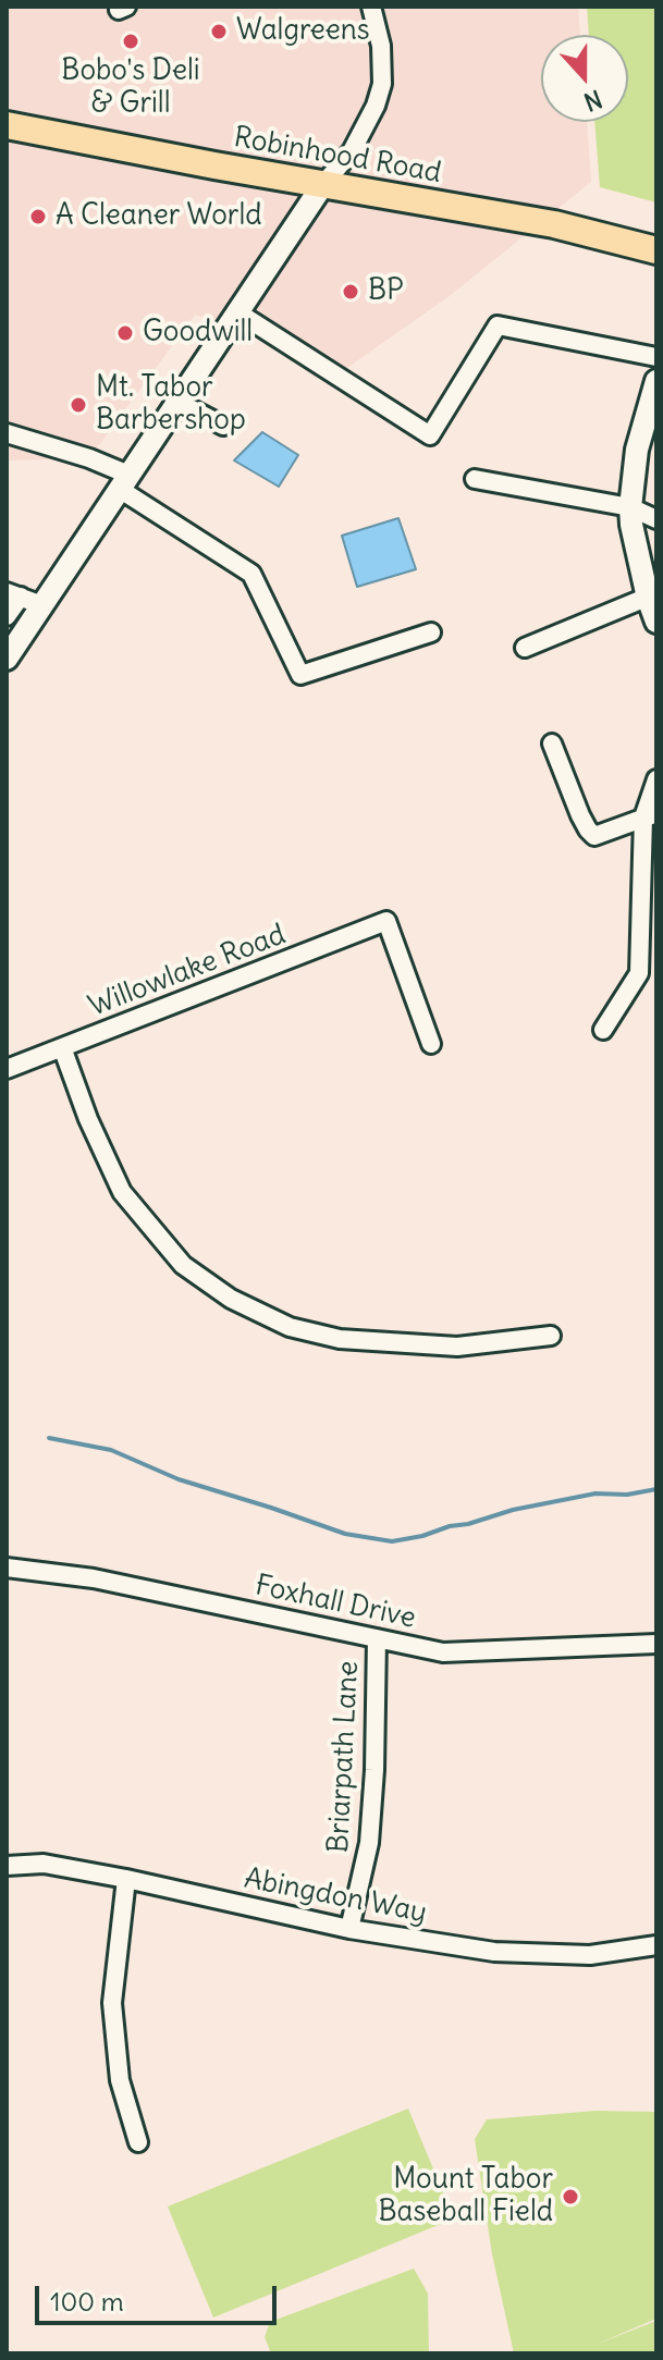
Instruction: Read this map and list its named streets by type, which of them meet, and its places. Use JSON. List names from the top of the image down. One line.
{"streets":{"main road":["Robinhood Road"],"street":["Willowlake Road","Foxhall Drive","Briarpath Lane","Abingdon Way"]},"crossings":[["Foxhall Drive","Briarpath Lane"],["Briarpath Lane","Abingdon Way"]],"places":["Walgreens","Bobo's Deli & Grill","A Cleaner World","BP","Goodwill","Mt. Tabor Barbershop","Mount Tabor Baseball Field"],"scale_bar":"100 m","north":"bottom"}
